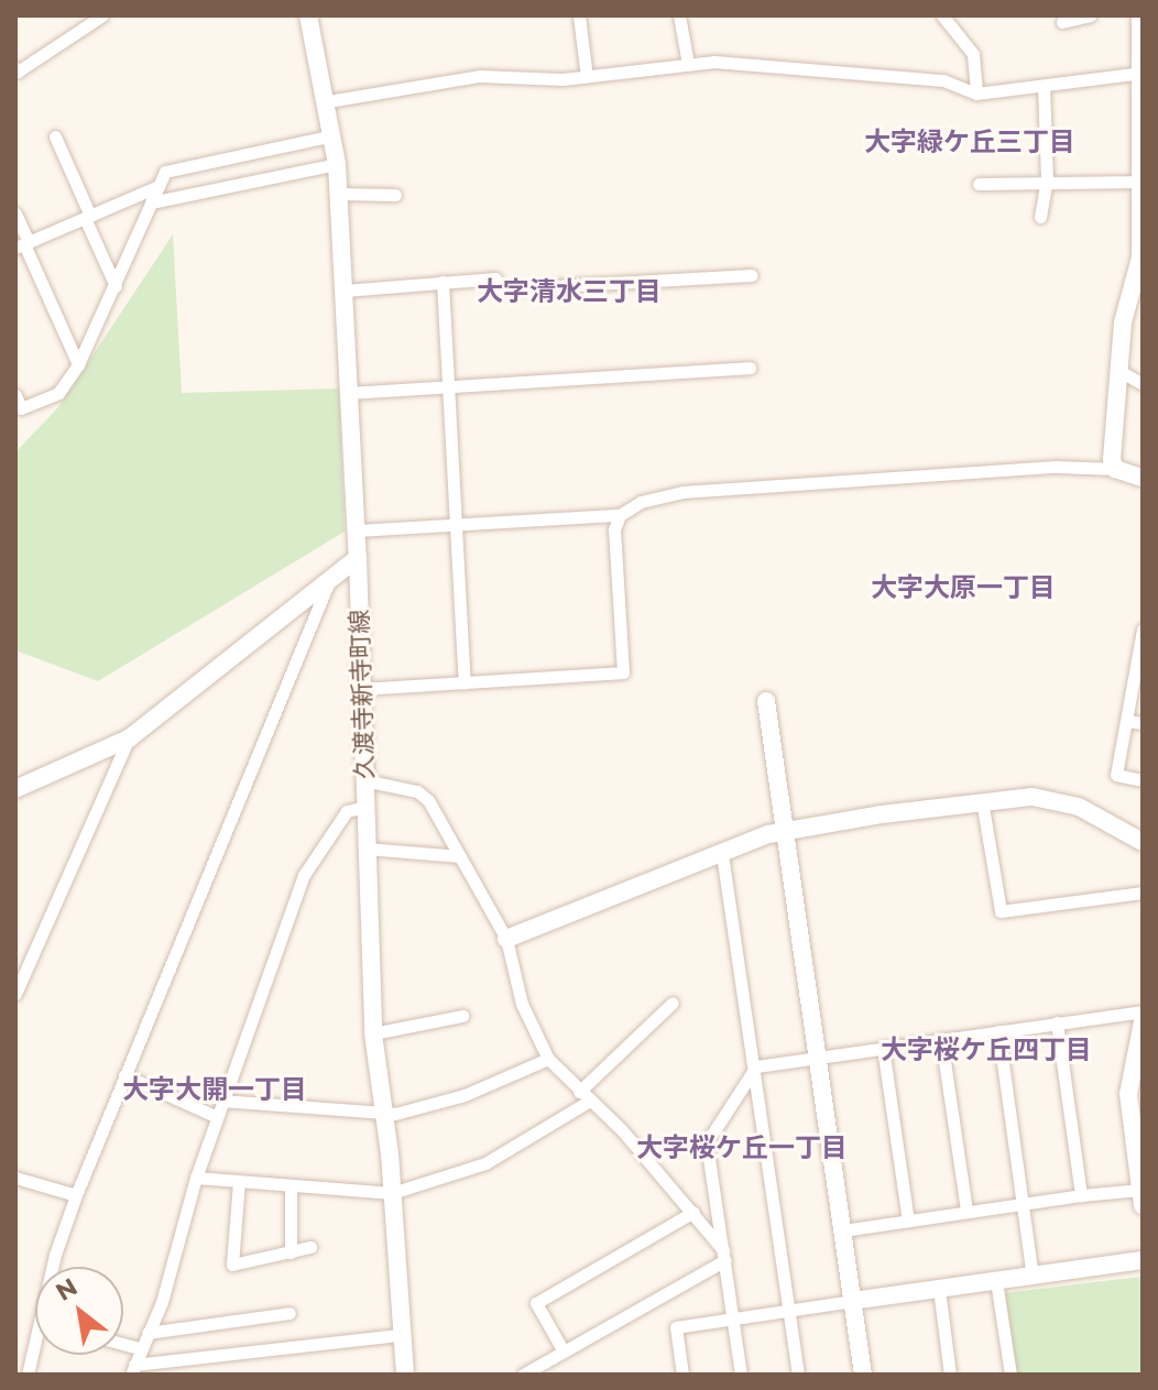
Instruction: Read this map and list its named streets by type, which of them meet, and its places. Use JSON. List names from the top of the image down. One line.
{"streets":{"street":["久渡寺新寺町線"]},"districts":["大字緑ケ丘三丁目","大字清水三丁目","大字大原一丁目","大字桜ケ丘四丁目","大字大開一丁目","大字桜ケ丘一丁目"],"north":"top left"}
